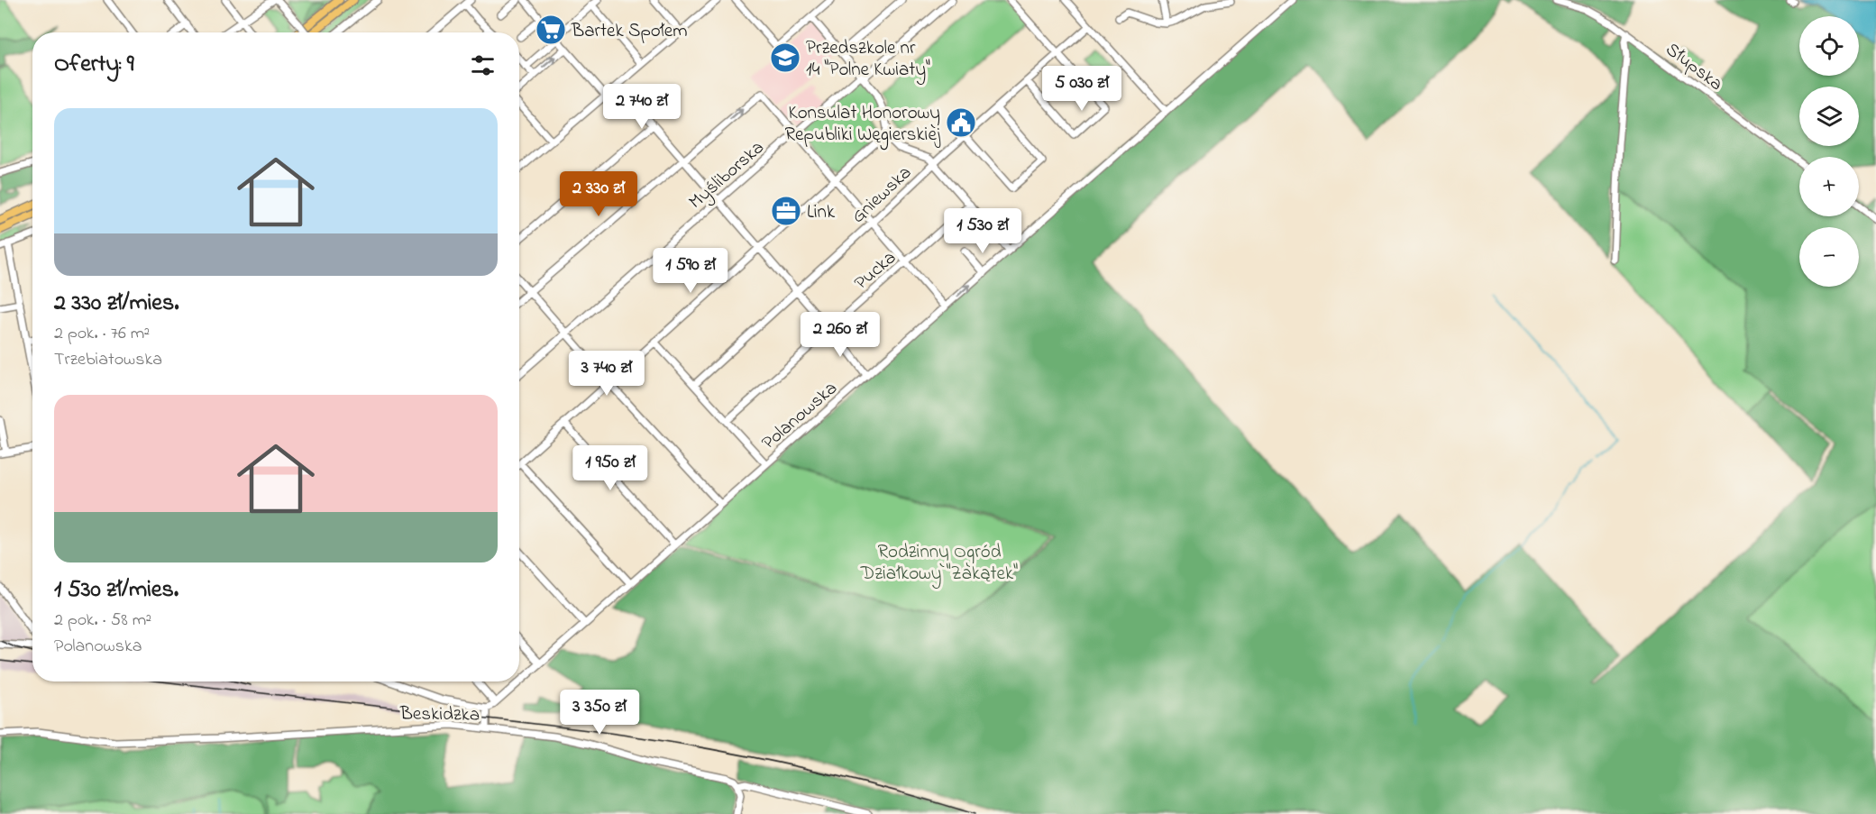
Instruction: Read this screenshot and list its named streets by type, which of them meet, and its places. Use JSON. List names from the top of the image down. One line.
{"streets":{"street":["Słupska","Myśliborska","Gniewska","Pucka","Polanowska","Beskidzka"]},"parks":["Rodzinny Ogród Działkowy \"Zakątek\""],"places":{"supermarket":["Bartek Społem"],"school or university":["Przedszkole nr 14 \"Polne Kwiaty\""],"public building":["Konsulat Honorowy Republiki Węgierskiej"],"office":["Link"]},"page":{"map_buttons":["+","−"],"heading":"Oferty: 9","price":["5 030 zł","2 740 zł","2 330 zł","1 530 zł","1 590 zł","2 260 zł","3 740 zł","1 950 zł","3 350 zł"],"list":[{"name":"2 330 zł/mies.","note":"2 pok. · 76 m² · Trzebiatowska"},{"name":"1 530 zł/mies.","note":"2 pok. · 58 m² · Polanowska"}]}}
